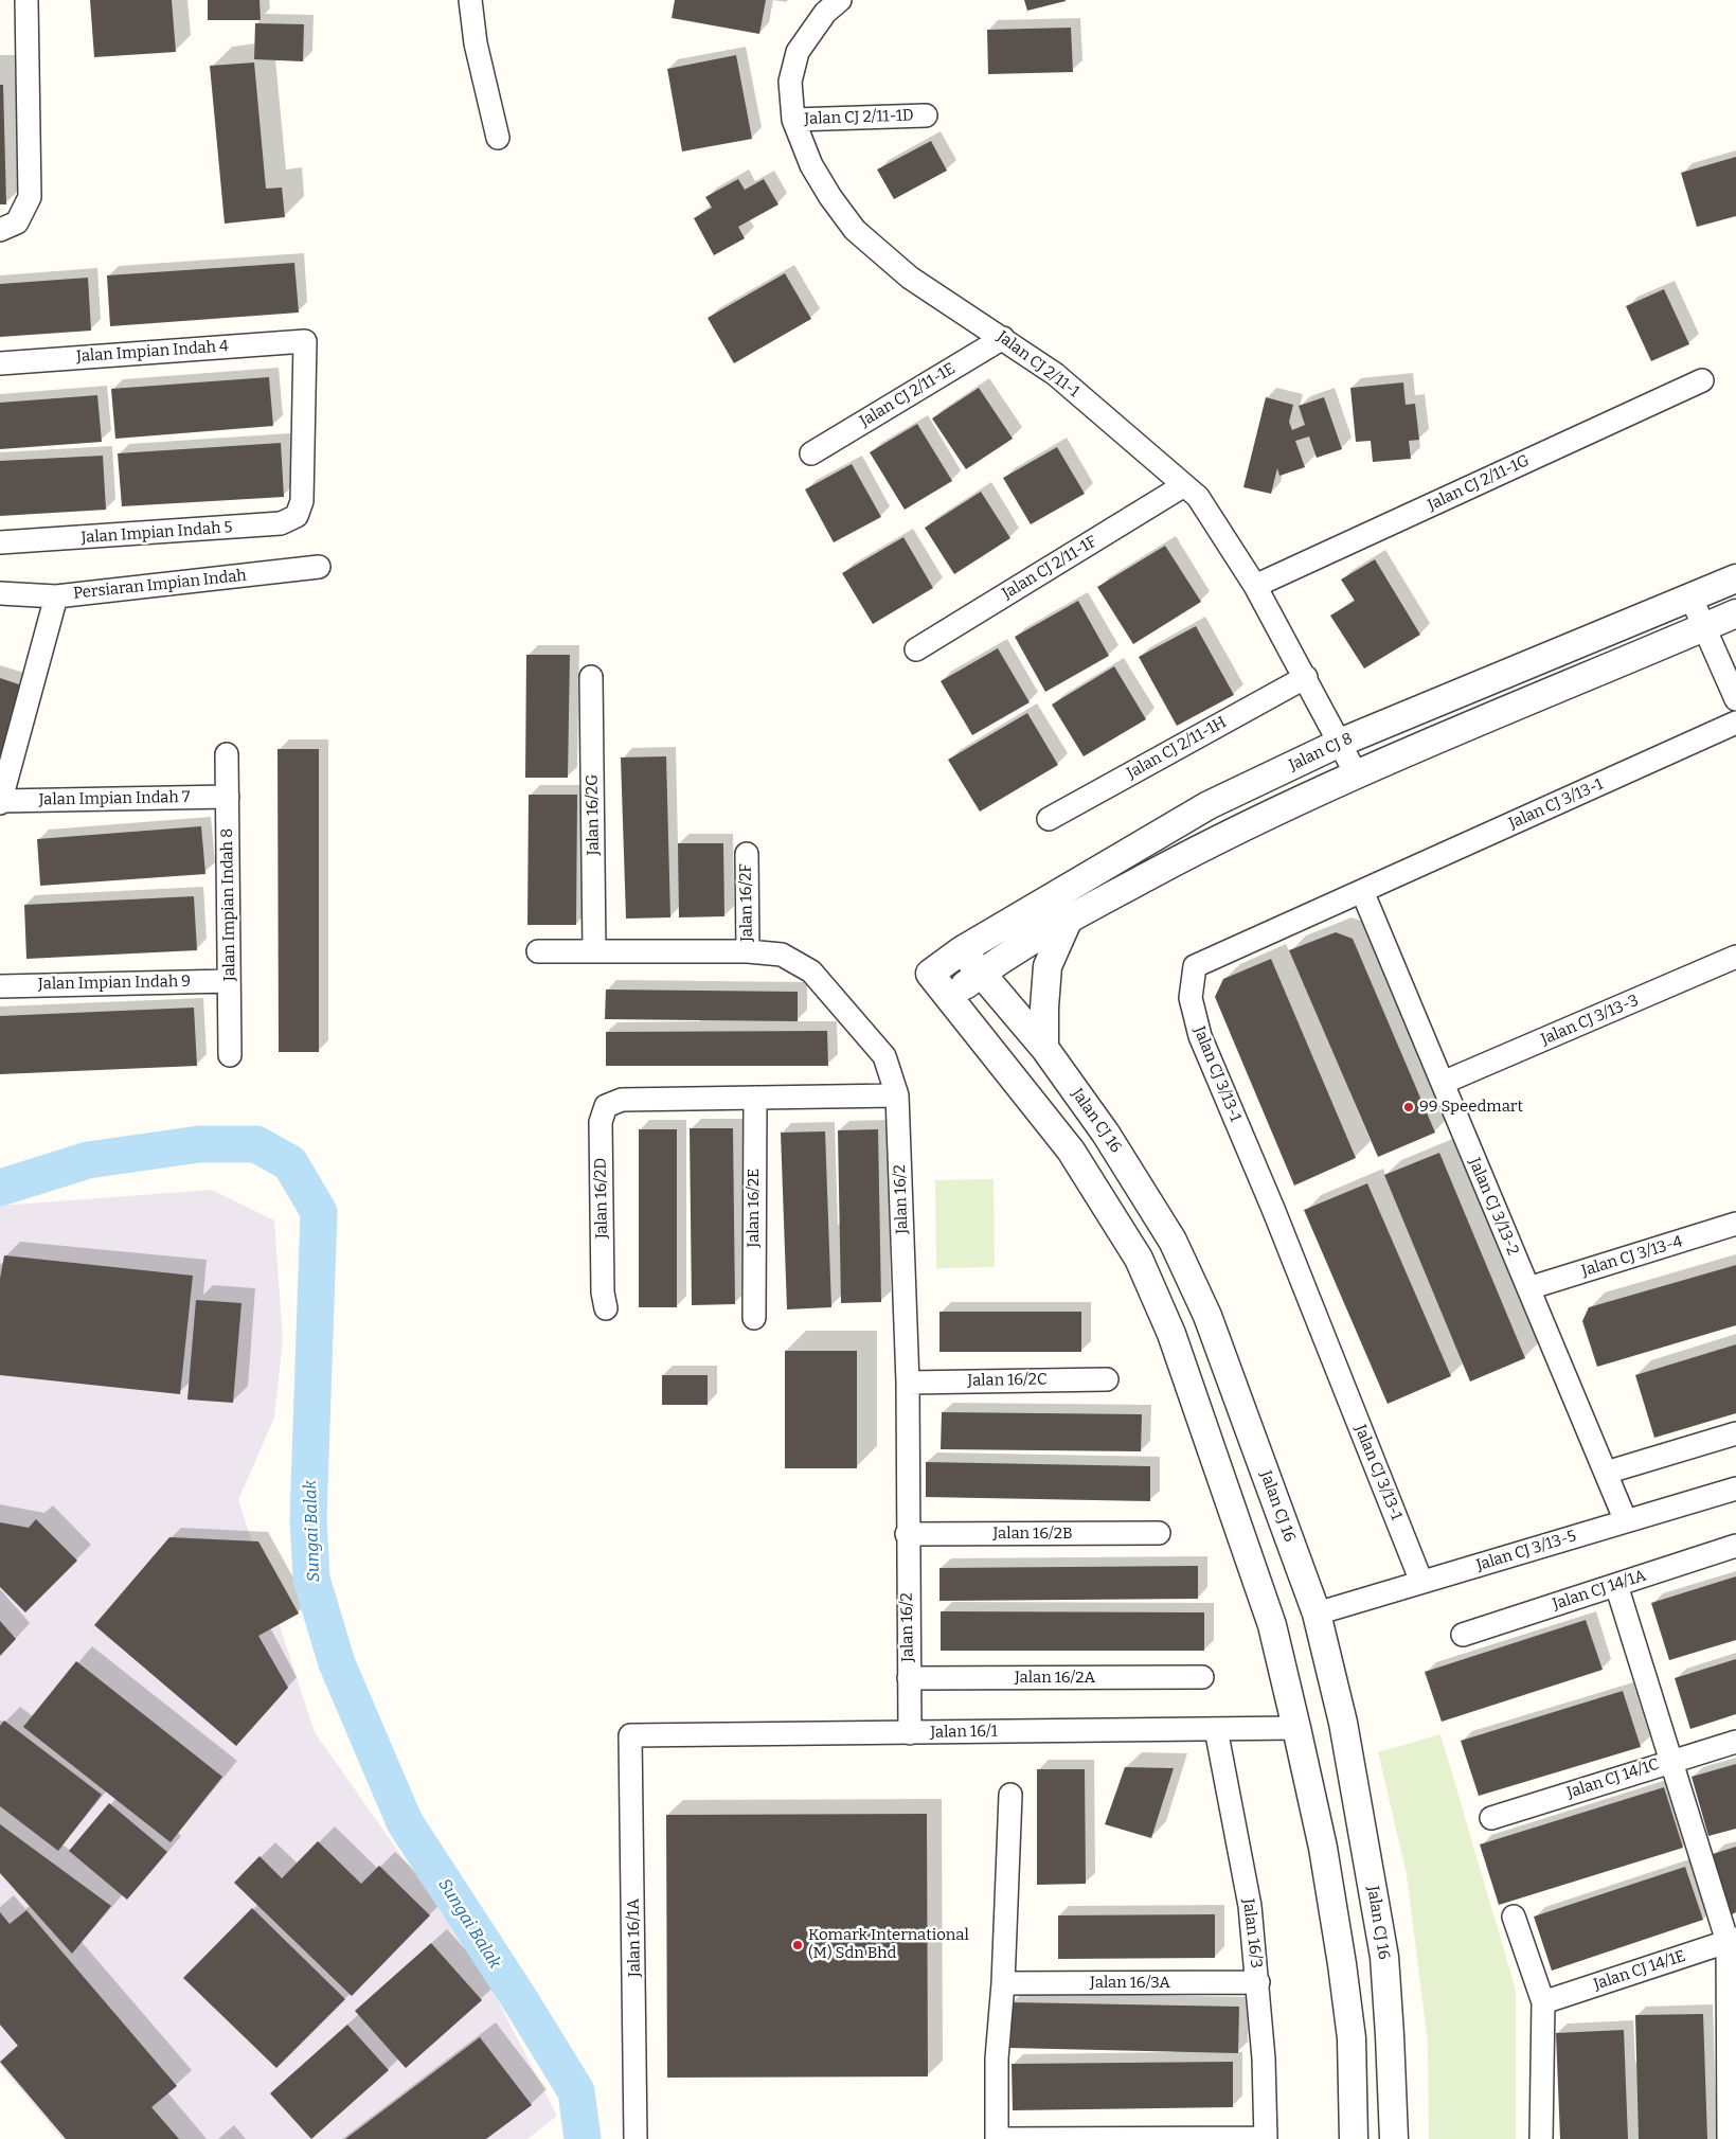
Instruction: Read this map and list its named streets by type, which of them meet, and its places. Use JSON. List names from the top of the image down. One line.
{"streets":{"street":["Jalan CJ 2/11-1D","Jalan Impian Indah 4","Jalan CJ 2/11-1","Jalan CJ 2/11-1E","Jalan CJ 2/11-1G","Jalan Impian Indah 5","Jalan CJ 2/11-1F","Persiaran Impian Indah","Jalan CJ 2/11-1H","Jalan CJ 8","Jalan Impian Indah 7","Jalan CJ 3/13-1","Jalan 16/2G","Jalan 16/2F","Jalan Impian Indah 8","Jalan Impian Indah 9","Jalan CJ 3/13-3","Jalan CJ 16","Jalan 16/2D","Jalan 16/2","Jalan CJ 3/13-2","Jalan 16/2E","Jalan CJ 3/13-4","Jalan 16/2C","Jalan 16/2B","Jalan CJ 3/13-5","Jalan CJ 14/1A","Jalan 16/2A","Jalan 16/1","Jalan CJ 14/1C","Jalan 16/3","Jalan 16/1A","Jalan CJ 14/1E","Jalan 16/3A"]},"crossings":[["Jalan CJ 2/11-1D","Jalan CJ 2/11-1"],["Jalan Impian Indah 4","Jalan Impian Indah 5"],["Jalan CJ 2/11-1","Jalan CJ 2/11-1E"],["Jalan CJ 2/11-1","Jalan CJ 2/11-1G"],["Jalan CJ 2/11-1","Jalan CJ 2/11-1F"],["Jalan CJ 2/11-1","Jalan CJ 2/11-1H"],["Jalan CJ 2/11-1","Jalan CJ 8"],["Jalan CJ 8","Jalan CJ 16"],["Jalan Impian Indah 7","Jalan Impian Indah 8"],["Jalan CJ 3/13-1","Jalan CJ 3/13-2"],["Jalan CJ 3/13-1","Jalan CJ 3/13-5"],["Jalan 16/2G","Jalan 16/2"],["Jalan 16/2F","Jalan 16/2"],["Jalan Impian Indah 8","Jalan Impian Indah 9"],["Jalan CJ 3/13-3","Jalan CJ 3/13-2"],["Jalan CJ 16","Jalan CJ 3/13-5"],["Jalan 16/2D","Jalan 16/2E"],["Jalan 16/2","Jalan 16/2C"],["Jalan 16/2","Jalan 16/2B"],["Jalan 16/2","Jalan 16/2A"],["Jalan 16/2","Jalan 16/1"],["Jalan CJ 3/13-2","Jalan CJ 3/13-4"],["Jalan CJ 3/13-2","Jalan CJ 3/13-5"],["Jalan 16/1","Jalan 16/3"],["Jalan 16/1","Jalan 16/1A"],["Jalan 16/3","Jalan 16/3A"]],"water":["Sungai Balak"],"places":["99 Speedmart","Komark International (M) Sdn Bhd"]}
